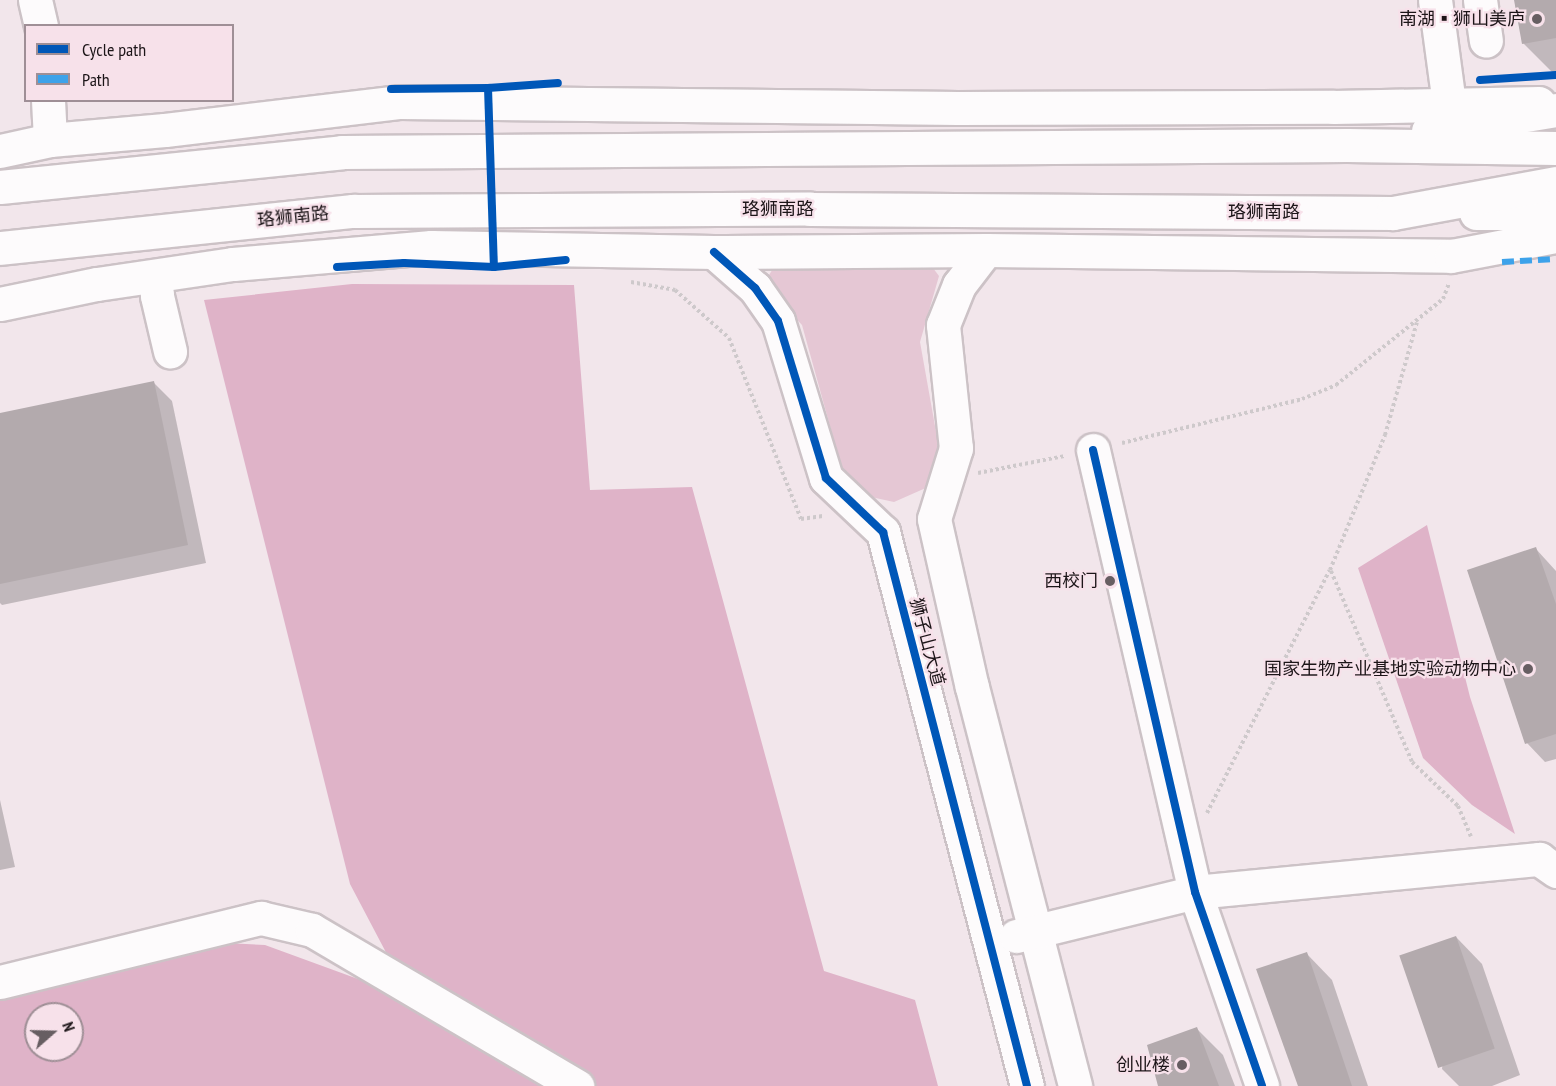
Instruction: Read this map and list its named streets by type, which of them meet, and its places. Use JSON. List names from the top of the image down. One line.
{"streets":{"main road":["珞狮南路","狮子山大道"]},"places":["南湖▪狮山美庐","西校门","国家生物产业基地实验动物中心","创业楼"],"legend":["Cycle path","Path"],"north":"right"}
